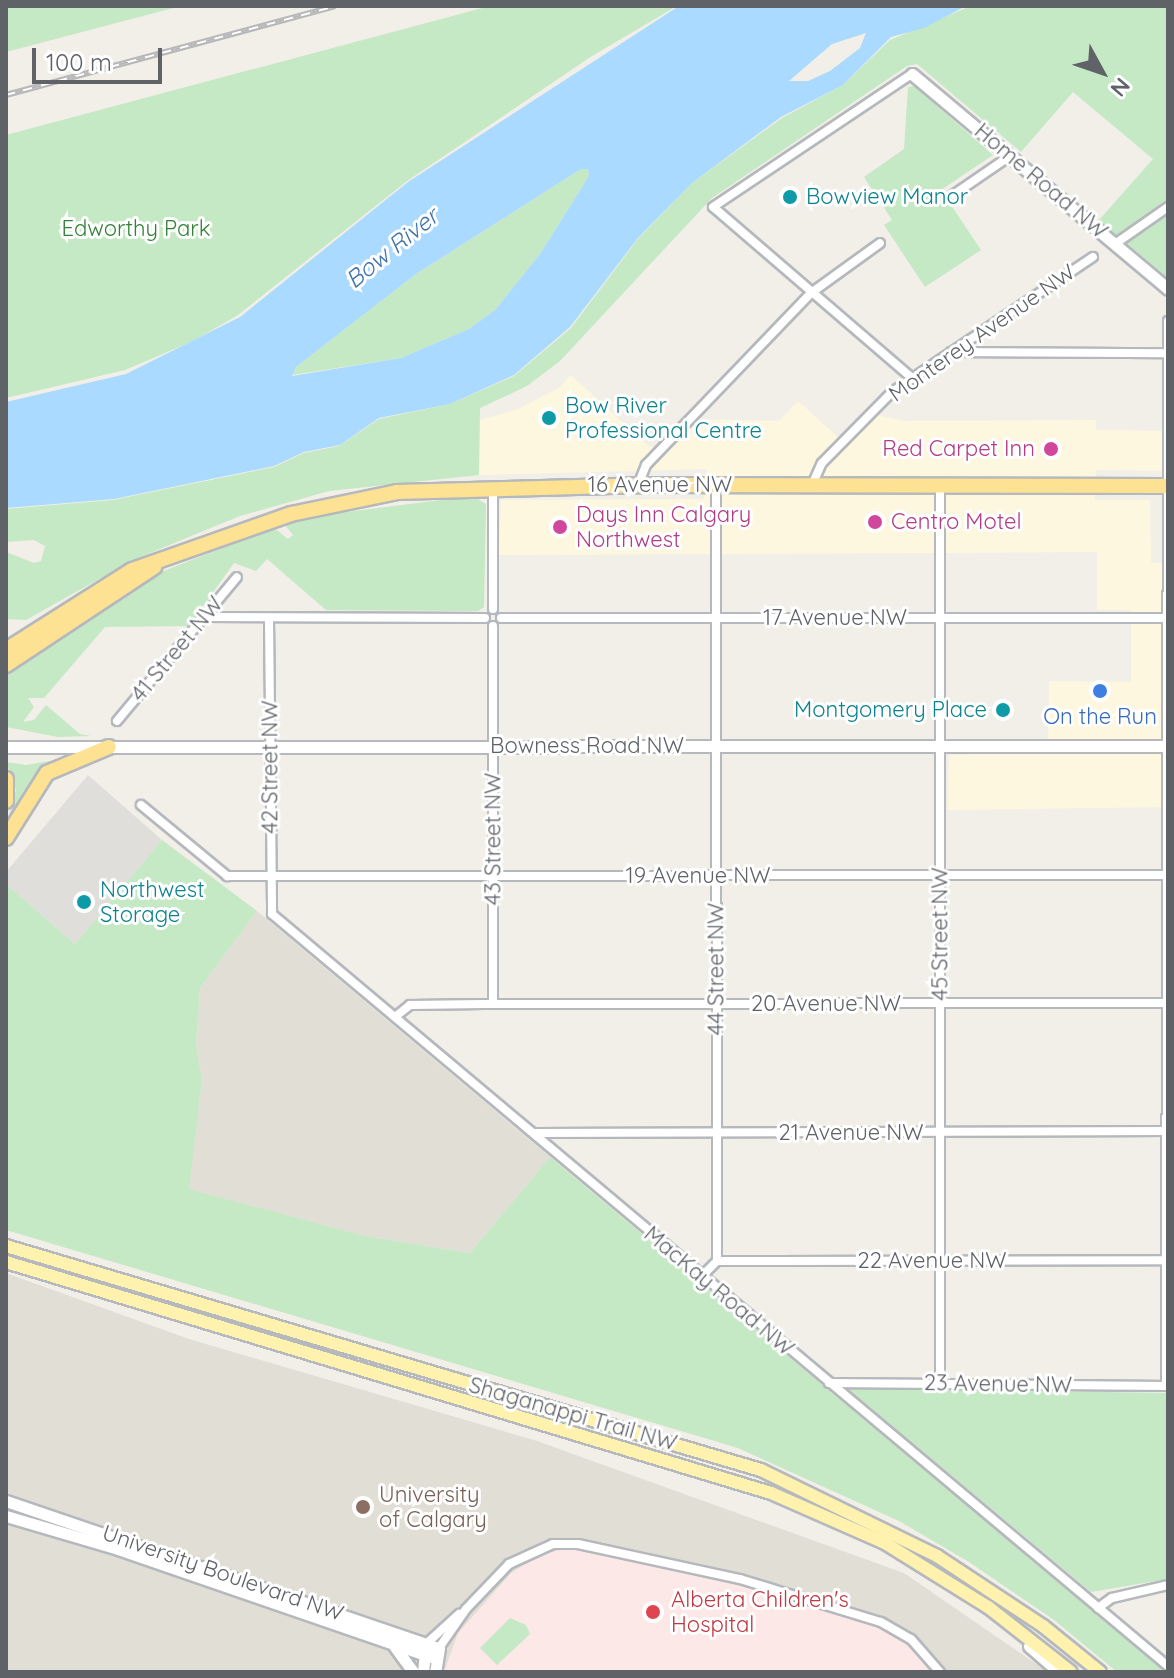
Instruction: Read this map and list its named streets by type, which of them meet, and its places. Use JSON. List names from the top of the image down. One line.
{"streets":{"highway":["16 Avenue NW"],"main road":["Shaganappi Trail NW"],"street":["Home Road NW","Monterey Avenue NW","17 Avenue NW","41 Street NW","Bowness Road NW","42 Street NW","43 Street NW","19 Avenue NW","45 Street NW","44 Street NW","20 Avenue NW","21 Avenue NW","22 Avenue NW","MacKay Road NW","23 Avenue NW","University Boulevard NW"]},"crossings":[["Monterey Avenue NW","16 Avenue NW"],["16 Avenue NW","45 Street NW"],["16 Avenue NW","44 Street NW"],["17 Avenue NW","45 Street NW"],["17 Avenue NW","44 Street NW"],["Bowness Road NW","42 Street NW"],["Bowness Road NW","43 Street NW"],["Bowness Road NW","45 Street NW"],["Bowness Road NW","44 Street NW"],["42 Street NW","19 Avenue NW"],["42 Street NW","MacKay Road NW"],["43 Street NW","19 Avenue NW"],["43 Street NW","20 Avenue NW"],["19 Avenue NW","45 Street NW"],["19 Avenue NW","44 Street NW"],["45 Street NW","20 Avenue NW"],["45 Street NW","21 Avenue NW"],["45 Street NW","22 Avenue NW"],["45 Street NW","23 Avenue NW"],["44 Street NW","20 Avenue NW"],["44 Street NW","21 Avenue NW"],["44 Street NW","22 Avenue NW"],["20 Avenue NW","MacKay Road NW"],["21 Avenue NW","MacKay Road NW"],["MacKay Road NW","23 Avenue NW"]],"water":["Bow River"],"parks":["Edworthy Park"],"places":["Bowview Manor","Bow River Professional Centre","Red Carpet Inn","Centro Motel","Days Inn Calgary Northwest","On the Run","Montgomery Place","Northwest Storage","University of Calgary","Alberta Children's Hospital"],"scale_bar":"100 m","north":"bottom right"}
